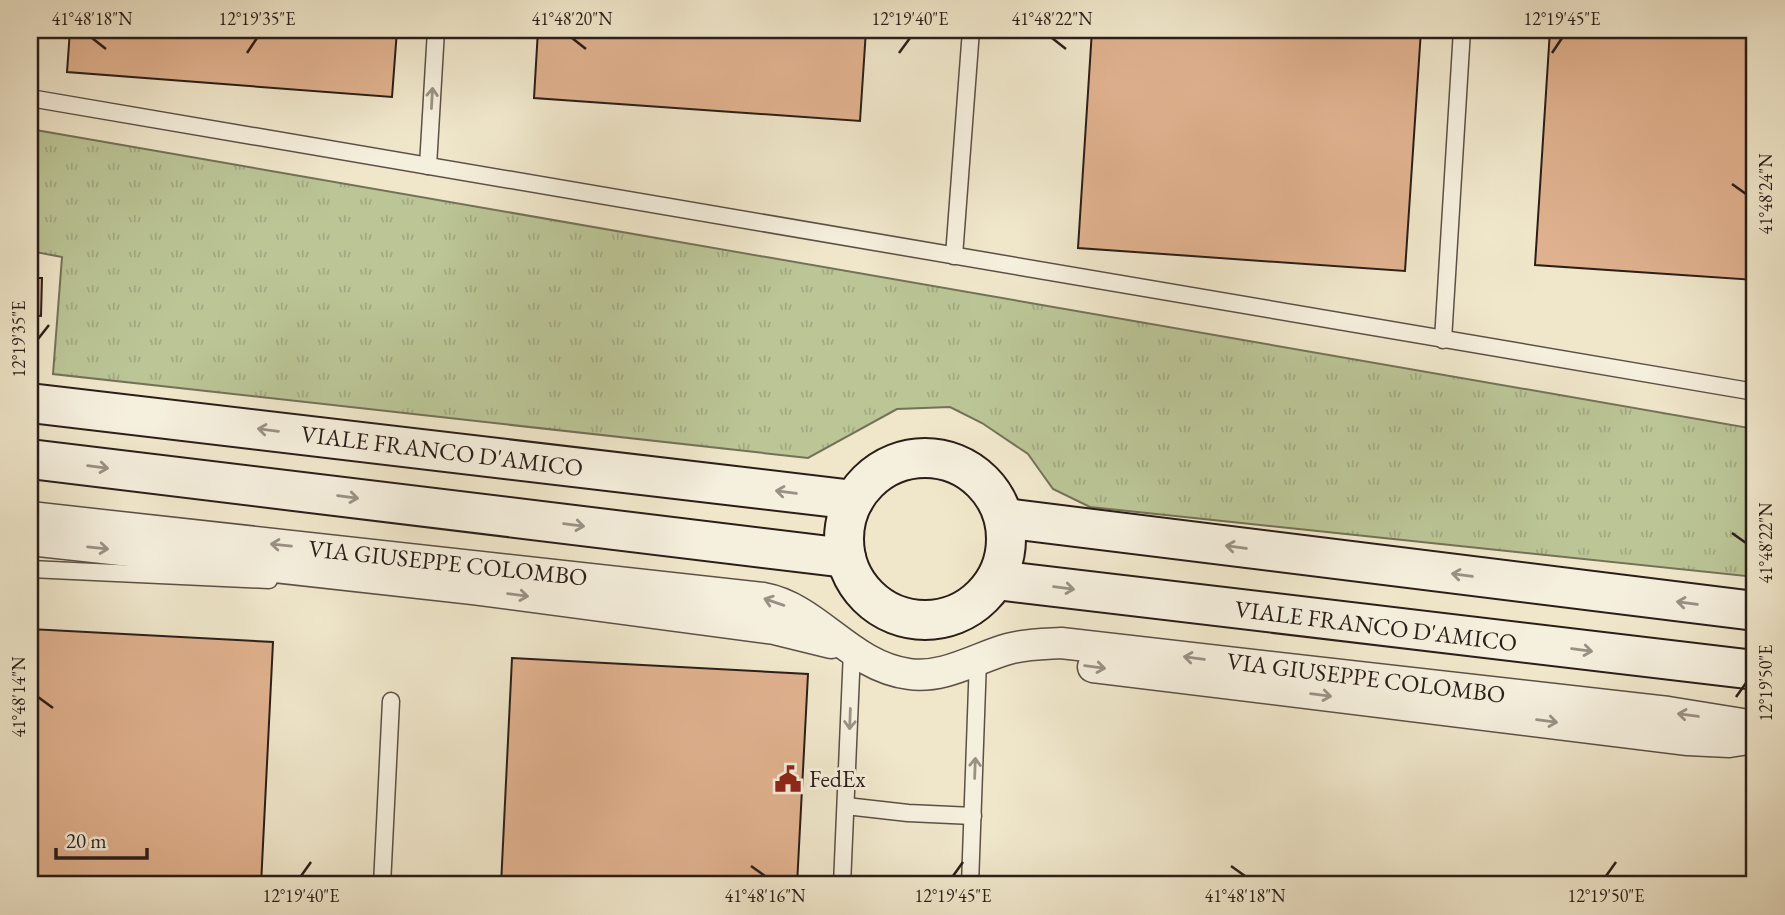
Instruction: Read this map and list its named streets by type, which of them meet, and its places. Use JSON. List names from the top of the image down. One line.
{"streets":{"street":["VIALE FRANCO D'AMICO","VIA GIUSEPPE COLOMBO"]},"places":{"public building":["FedEx"]},"scale_bar":"20 m","coordinates":["41°48'18\"N","12°19'35\"E","41°48'20\"N","12°19'40\"E","41°48'22\"N","12°19'45\"E","41°48'24\"N","12°19'50\"E","41°48'14\"N","41°48'16\"N"]}
